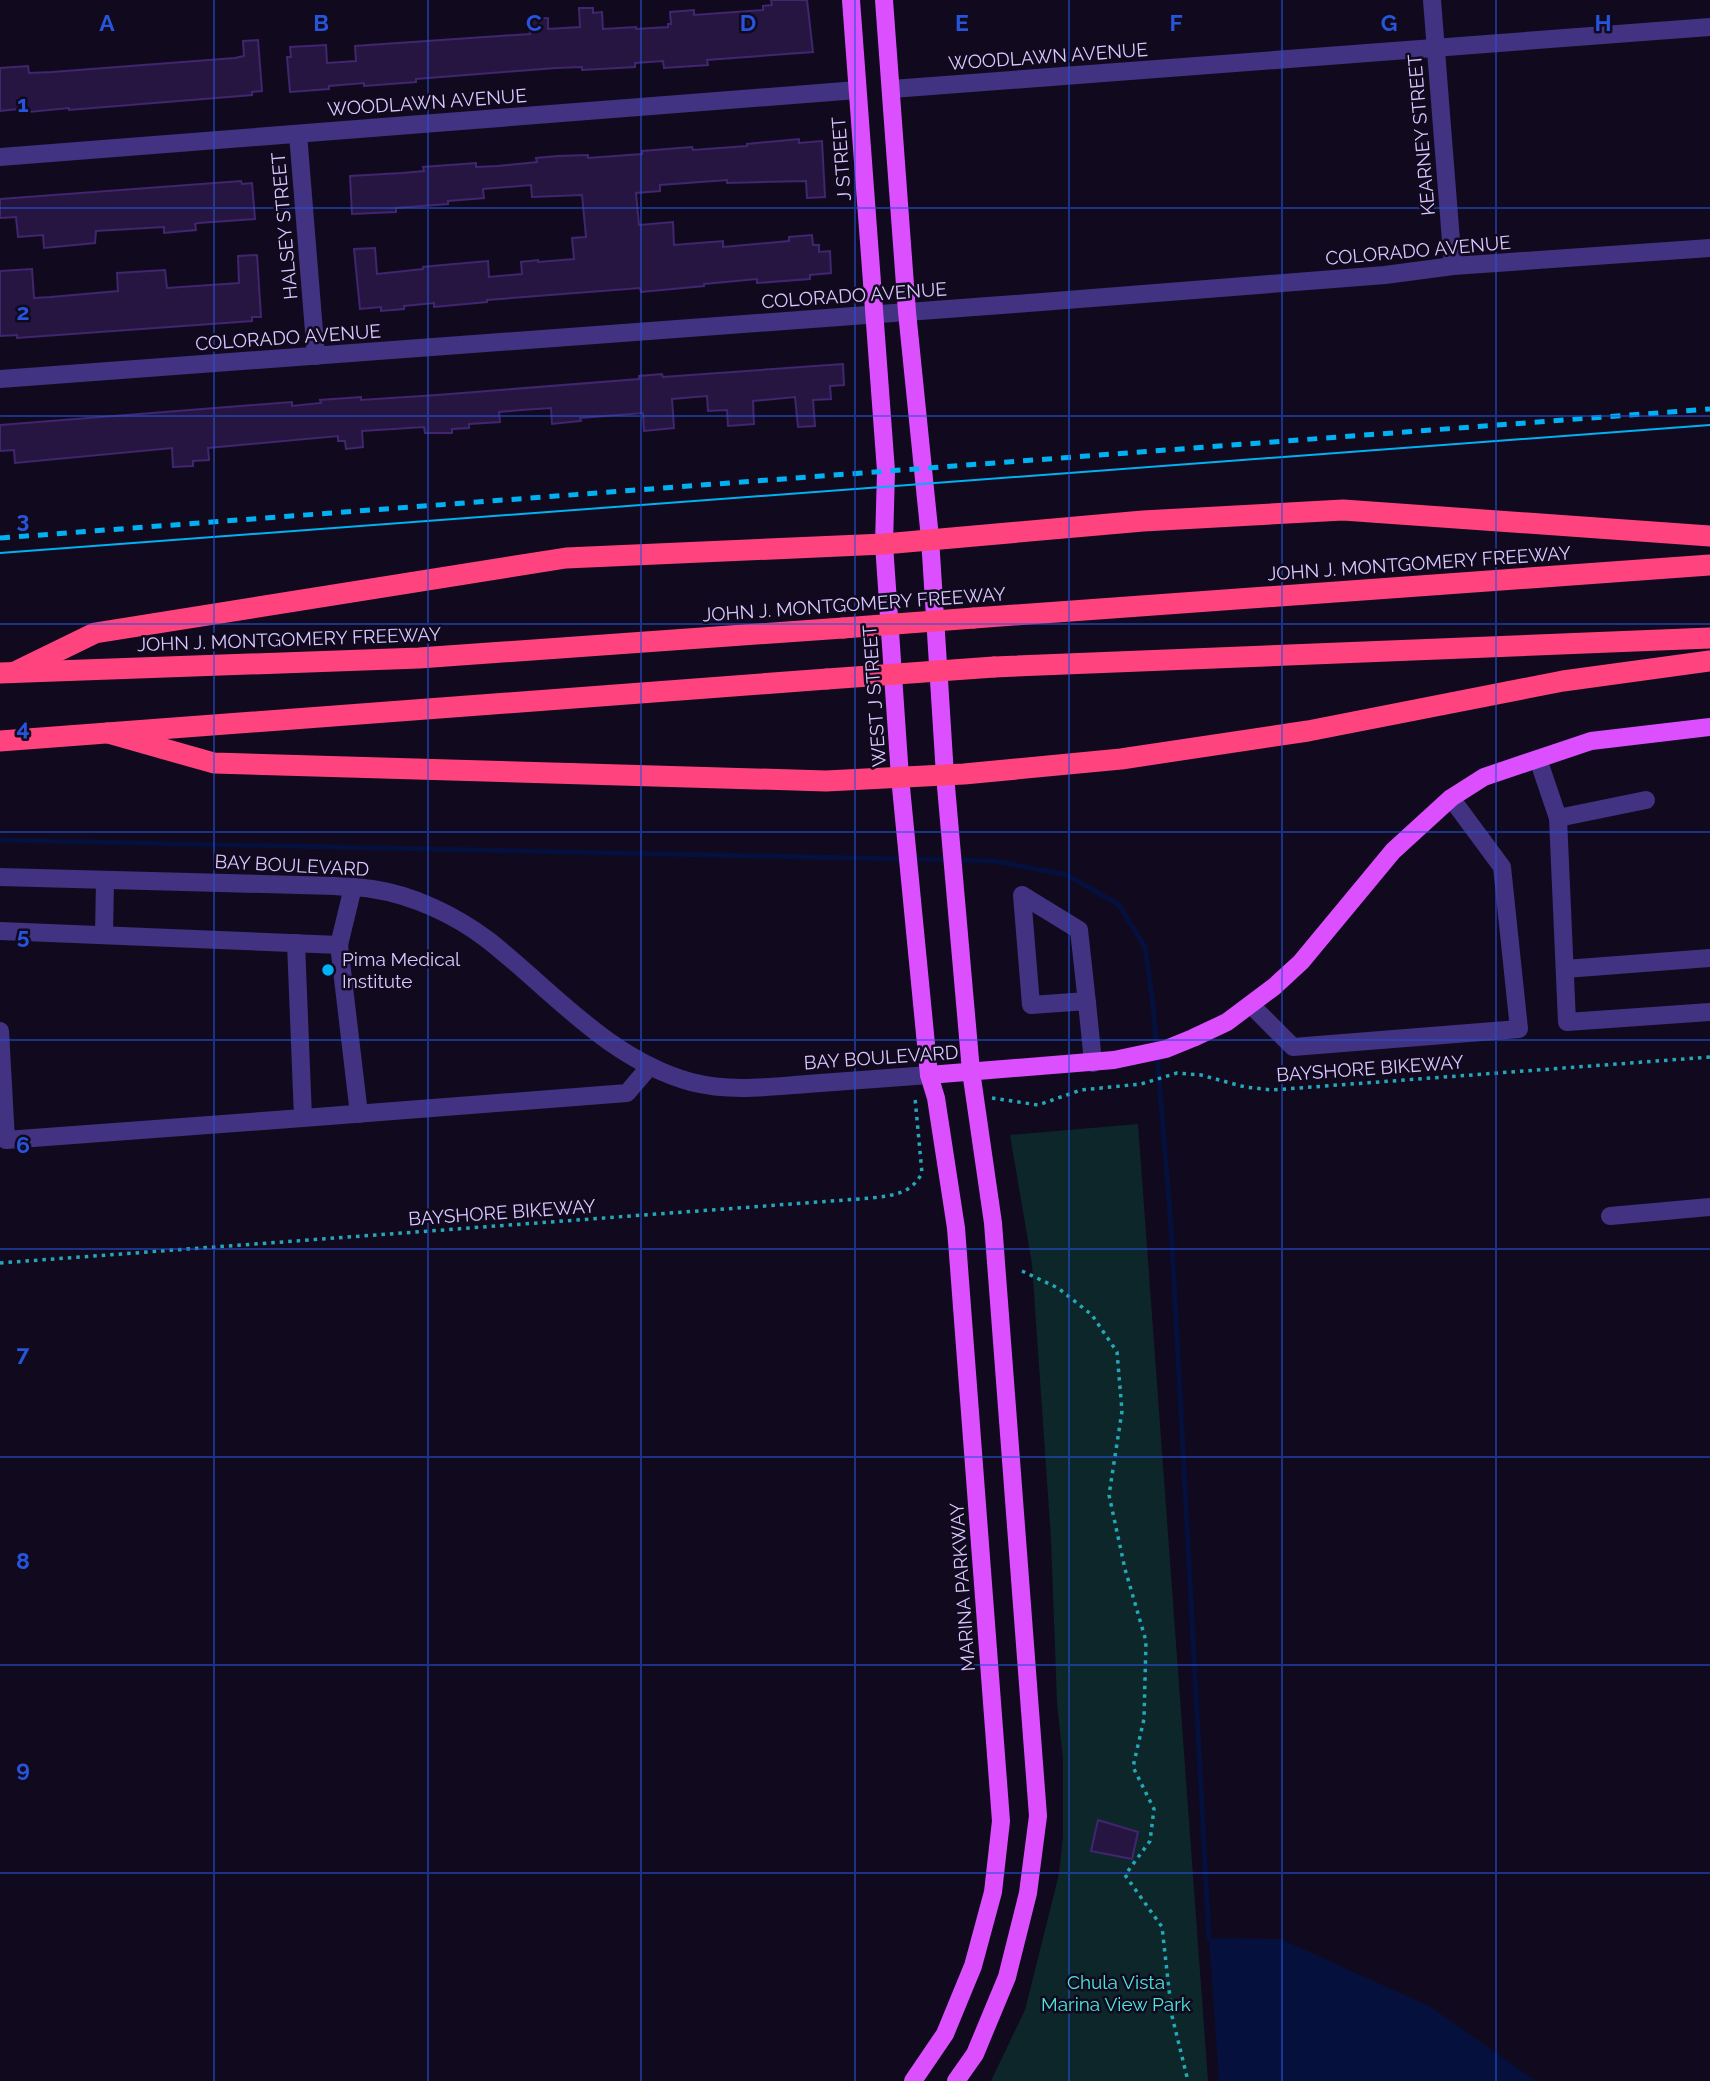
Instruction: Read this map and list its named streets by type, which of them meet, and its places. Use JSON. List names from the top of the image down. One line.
{"streets":{"highway":["JOHN J. MONTGOMERY FREEWAY"],"main road":["J STREET","WEST J STREET","BAY BOULEVARD","MARINA PARKWAY"],"street":["WOODLAWN AVENUE","KEARNEY STREET","HALSEY STREET","COLORADO AVENUE"],"path":["BAYSHORE BIKEWAY"]},"crossings":[["WOODLAWN AVENUE","KEARNEY STREET"],["WOODLAWN AVENUE","J STREET"],["WOODLAWN AVENUE","HALSEY STREET"],["KEARNEY STREET","COLORADO AVENUE"],["J STREET","COLORADO AVENUE"],["J STREET","WEST J STREET"],["HALSEY STREET","COLORADO AVENUE"],["COLORADO AVENUE","WEST J STREET"],["WEST J STREET","BAY BOULEVARD"],["WEST J STREET","MARINA PARKWAY"],["BAY BOULEVARD","MARINA PARKWAY"]],"parks":["Chula Vista Marina View Park"],"places":["Pima Medical Institute"],"grid":{"columns":["A","B","C","D","E","F","G","H"],"rows":["1","2","3","4","5","6","7","8","9"]}}
